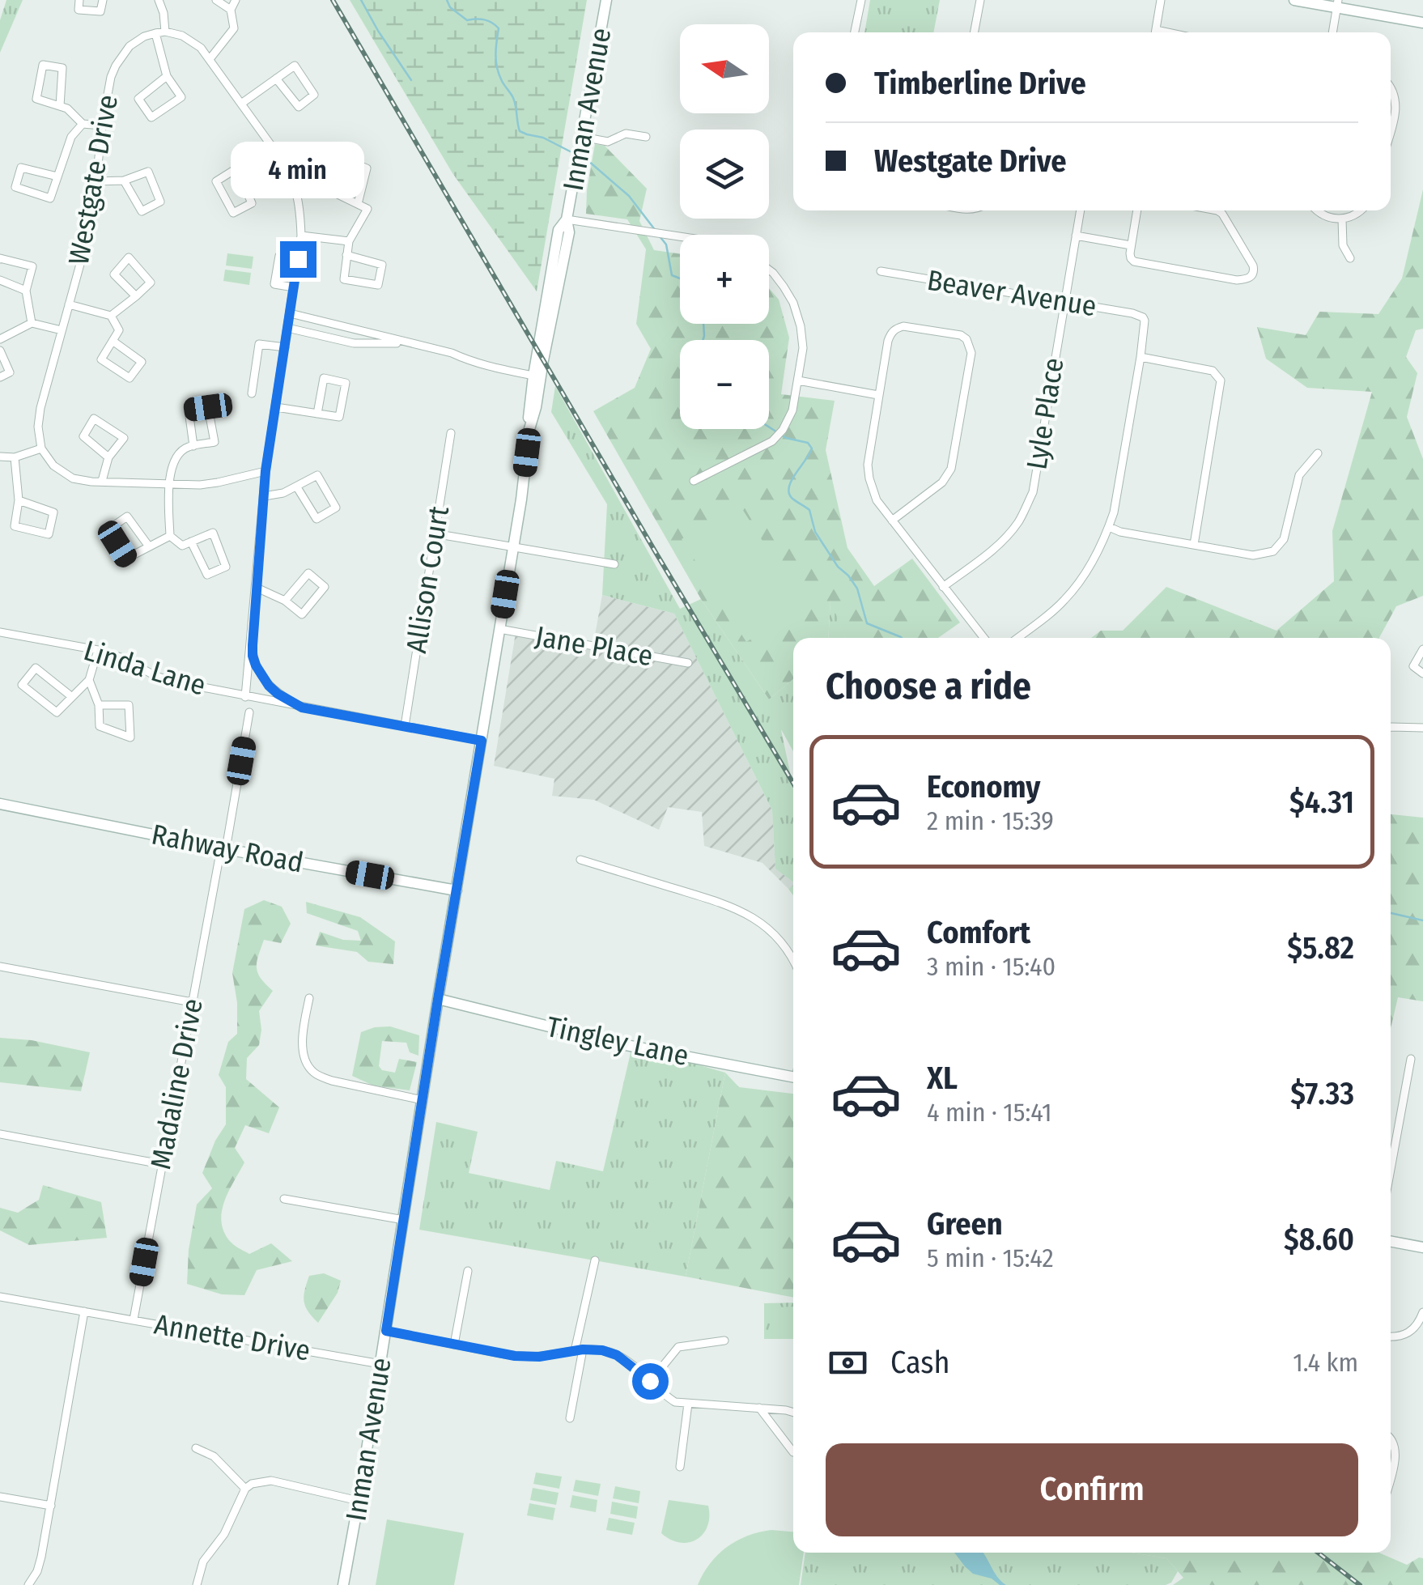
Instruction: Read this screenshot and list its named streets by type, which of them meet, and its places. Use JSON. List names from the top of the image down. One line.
{"streets":{"main road":["Inman Avenue","Rahway Road","Tingley Lane"],"street":["Westgate Drive","Beaver Avenue","Lyle Place","Allison Court","Jane Place","Linda Lane","Madaline Drive","Annette Drive"]},"crossings":[["Inman Avenue","Jane Place"],["Inman Avenue","Linda Lane"],["Inman Avenue","Rahway Road"],["Inman Avenue","Tingley Lane"],["Inman Avenue","Annette Drive"],["Beaver Avenue","Lyle Place"],["Allison Court","Linda Lane"],["Rahway Road","Madaline Drive"],["Madaline Drive","Annette Drive"]],"north":"left","page":{"map_buttons":["+","−"],"banner":["Timberline Drive","Westgate Drive"],"bubble":"4 min","heading":"Choose a ride","list":[{"name":"Economy","note":"2 min · 15:39","value":"$4.31"},{"name":"Comfort","note":"3 min · 15:40","value":"$5.82"},{"name":"XL","note":"4 min · 15:41","value":"$7.33"},{"name":"Green","note":"5 min · 15:42","value":"$8.60"}],"pay":["Cash","1.4 km"],"buttons":"Confirm"}}
